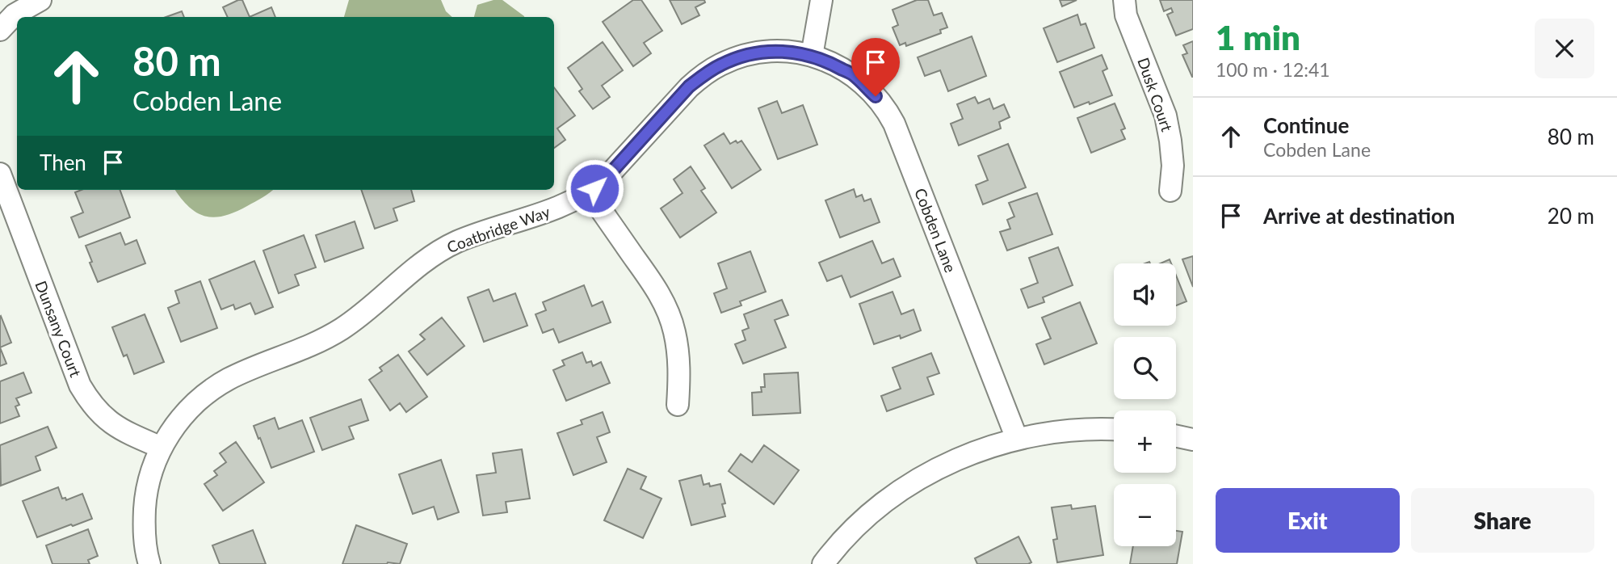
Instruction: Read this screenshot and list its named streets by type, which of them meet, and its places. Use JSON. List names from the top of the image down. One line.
{"streets":{"street":["Dusk Court","Coatbridge Way","Cobden Lane","Dunsany Court"]},"crossings":[["Coatbridge Way","Cobden Lane"],["Coatbridge Way","Dunsany Court"]],"page":{"heading":["1 min","100 m · 12:41"],"turn":["80 m","Cobden Lane"],"list":[{"name":"Continue","note":"Cobden Lane","value":"80 m"},{"name":"Arrive at destination","value":"20 m"}],"then":"Then","map_buttons":["+","−"],"buttons":["Exit","Share"]}}
